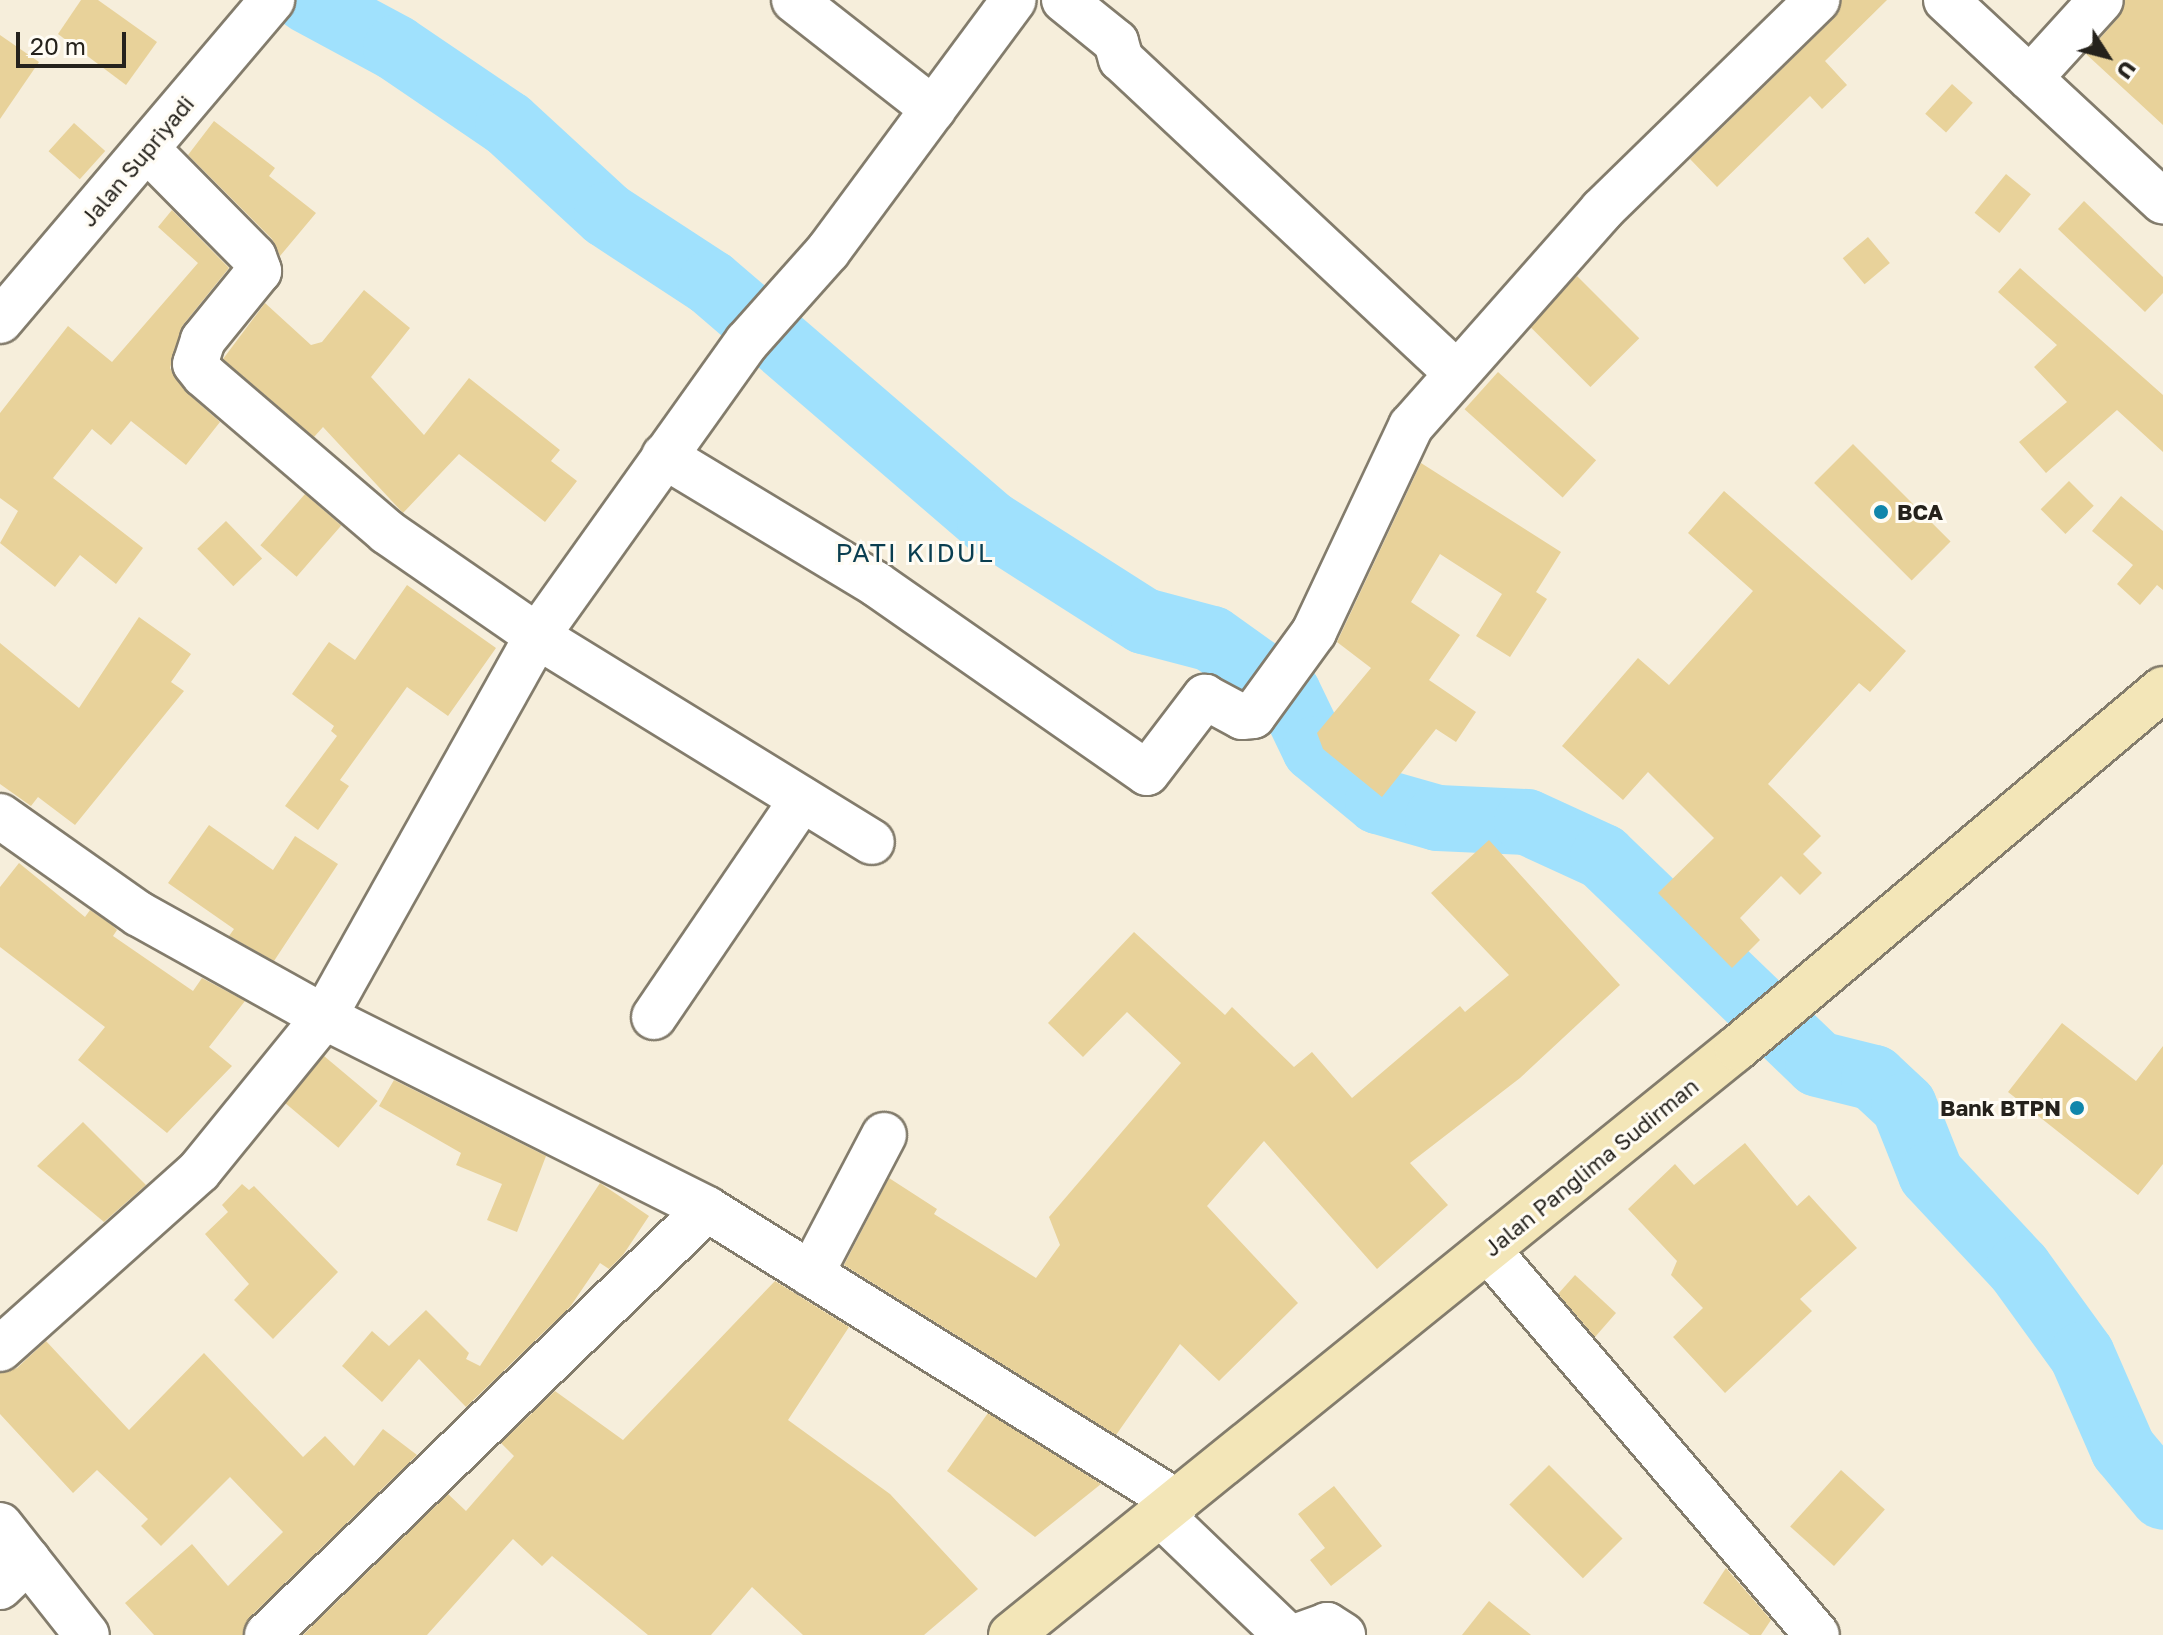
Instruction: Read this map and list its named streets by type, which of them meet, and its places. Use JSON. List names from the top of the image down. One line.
{"streets":{"main road":["Jalan Panglima Sudirman"],"street":["Jalan Supriyadi"]},"districts":["PATI KIDUL"],"places":["BCA","Bank BTPN"],"scale_bar":"20 m","north":"bottom right"}
